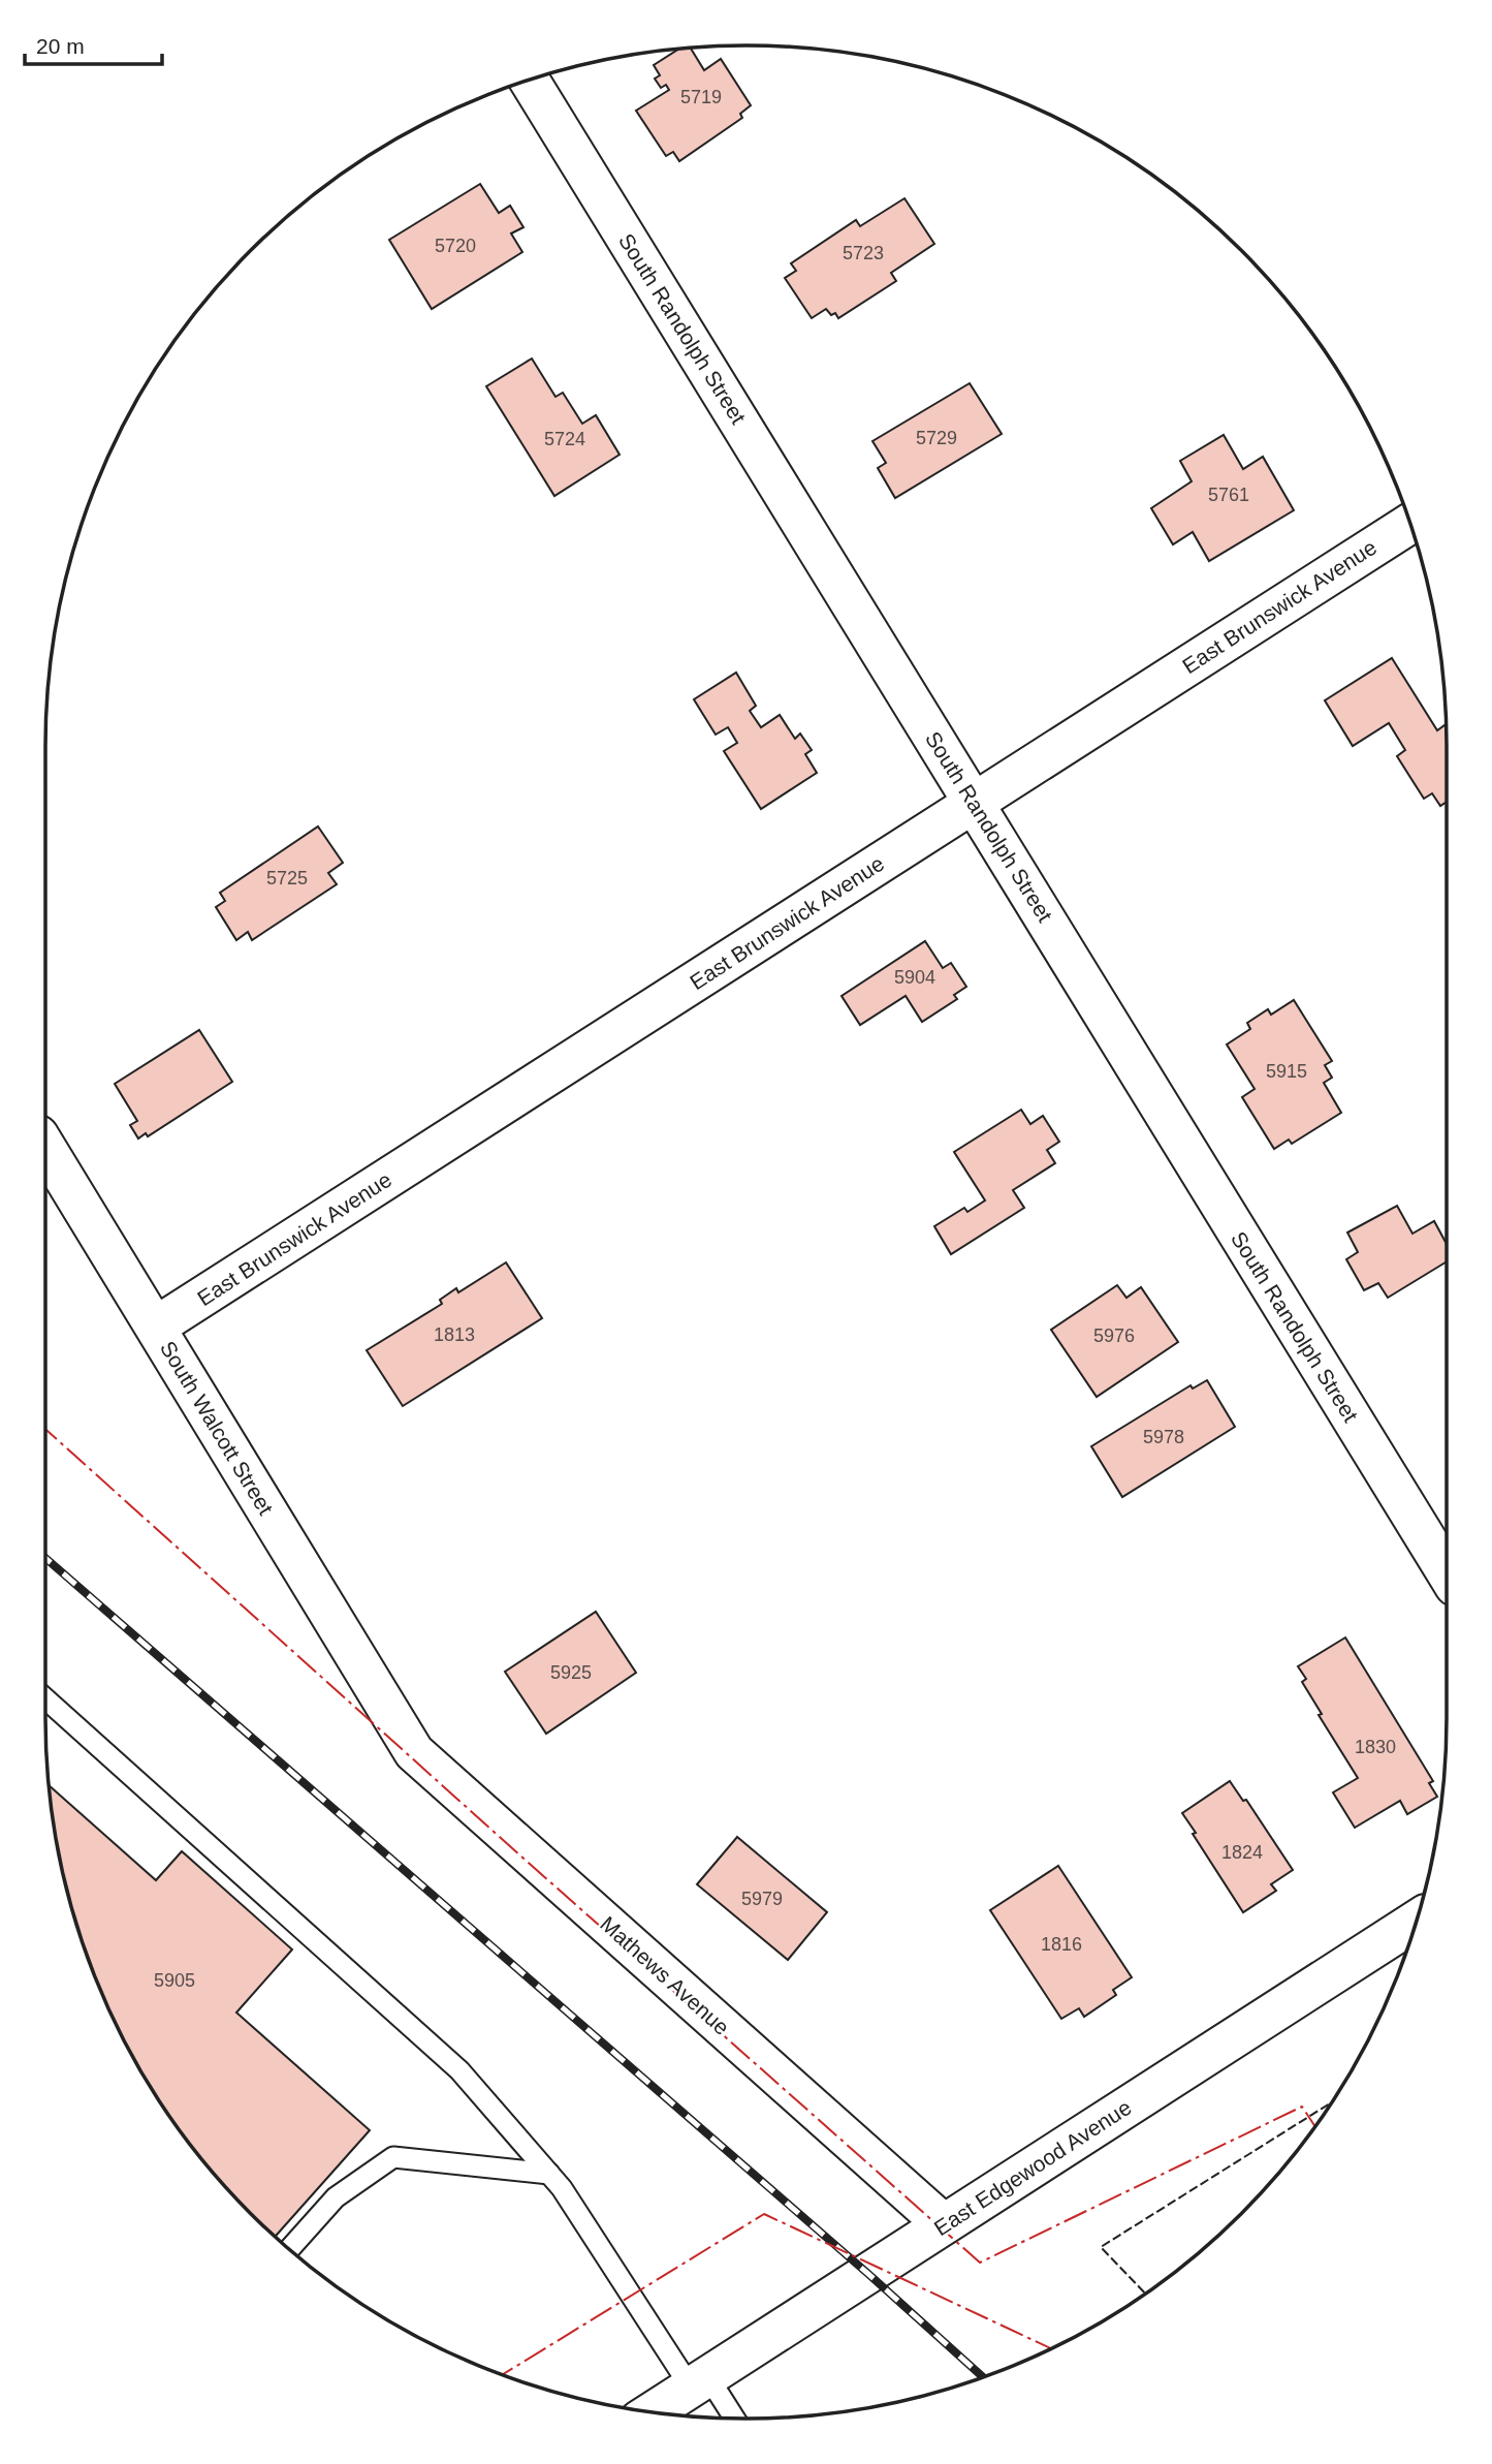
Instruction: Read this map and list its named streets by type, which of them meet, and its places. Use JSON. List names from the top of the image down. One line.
{"streets":{"street":["South Randolph Street","East Brunswick Avenue","South Walcott Street","Mathews Avenue","East Edgewood Avenue"]},"crossings":[["South Randolph Street","East Brunswick Avenue"],["East Brunswick Avenue","South Walcott Street"],["South Walcott Street","Mathews Avenue"],["Mathews Avenue","East Edgewood Avenue"]],"house_numbers":["5719","5720","5723","5729","5724","5761","5725","5904","5915","1813","5976","5978","5925","1830","1824","5979","1816","5905"],"scale_bar":"20 m"}
